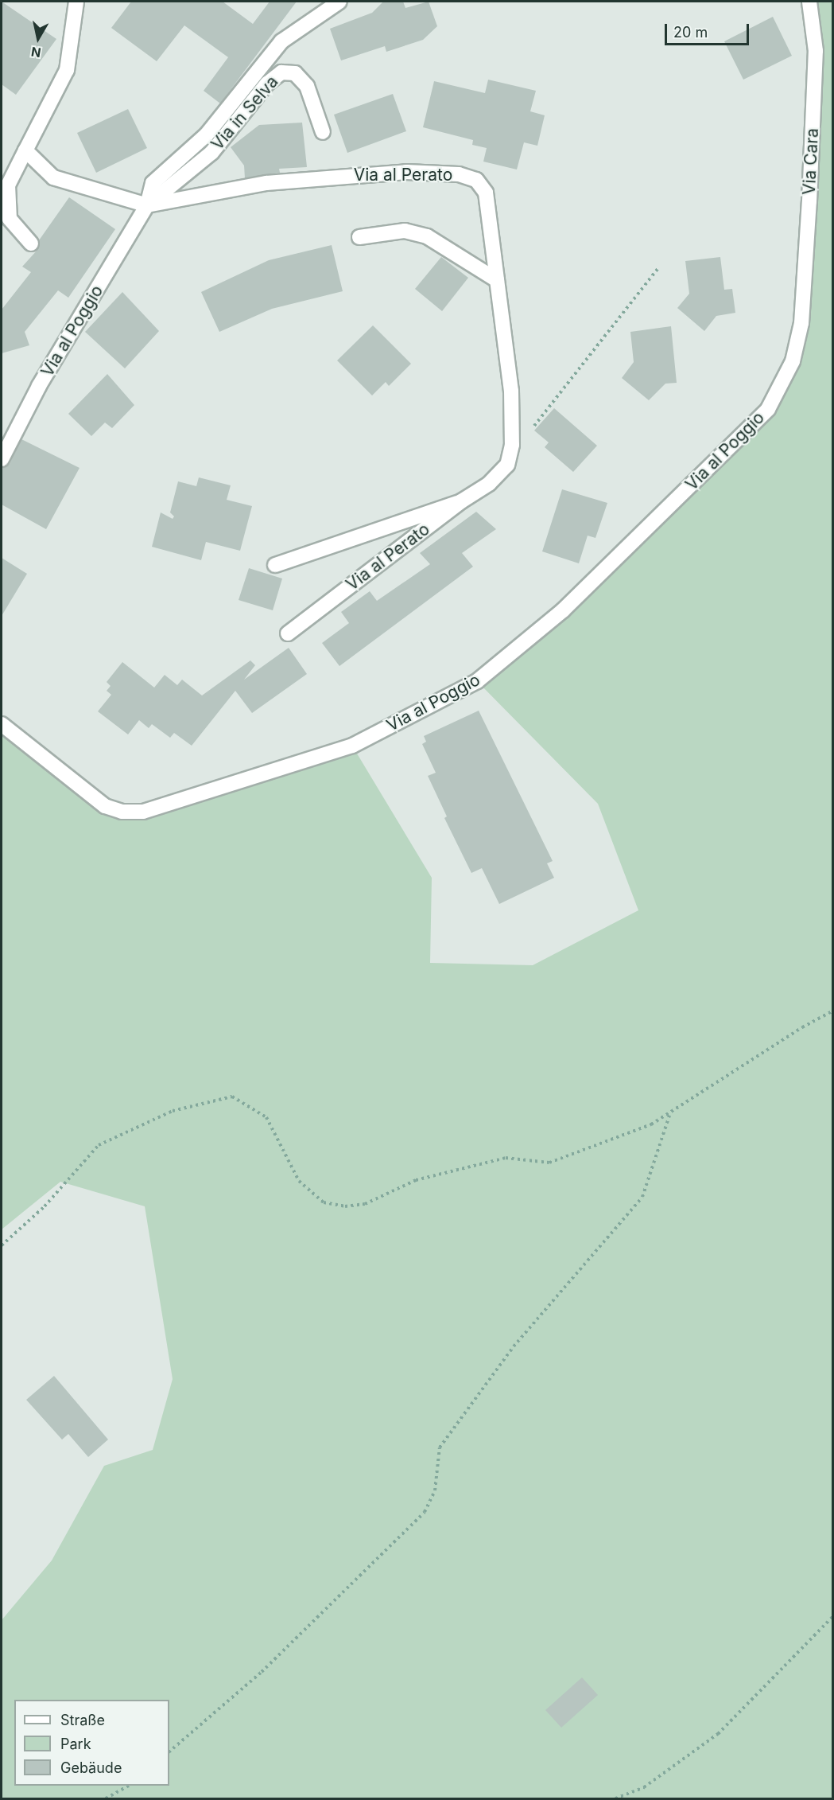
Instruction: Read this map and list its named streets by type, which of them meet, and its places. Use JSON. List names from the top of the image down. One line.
{"streets":{"street":["Via in Selva","Via Cara","Via al Perato","Via al Poggio"]},"crossings":[["Via in Selva","Via al Perato"],["Via in Selva","Via al Poggio"],["Via Cara","Via al Poggio"],["Via al Perato","Via al Poggio"]],"legend":["Straße","Park","Gebäude"],"scale_bar":"20 m","north":"bottom"}
